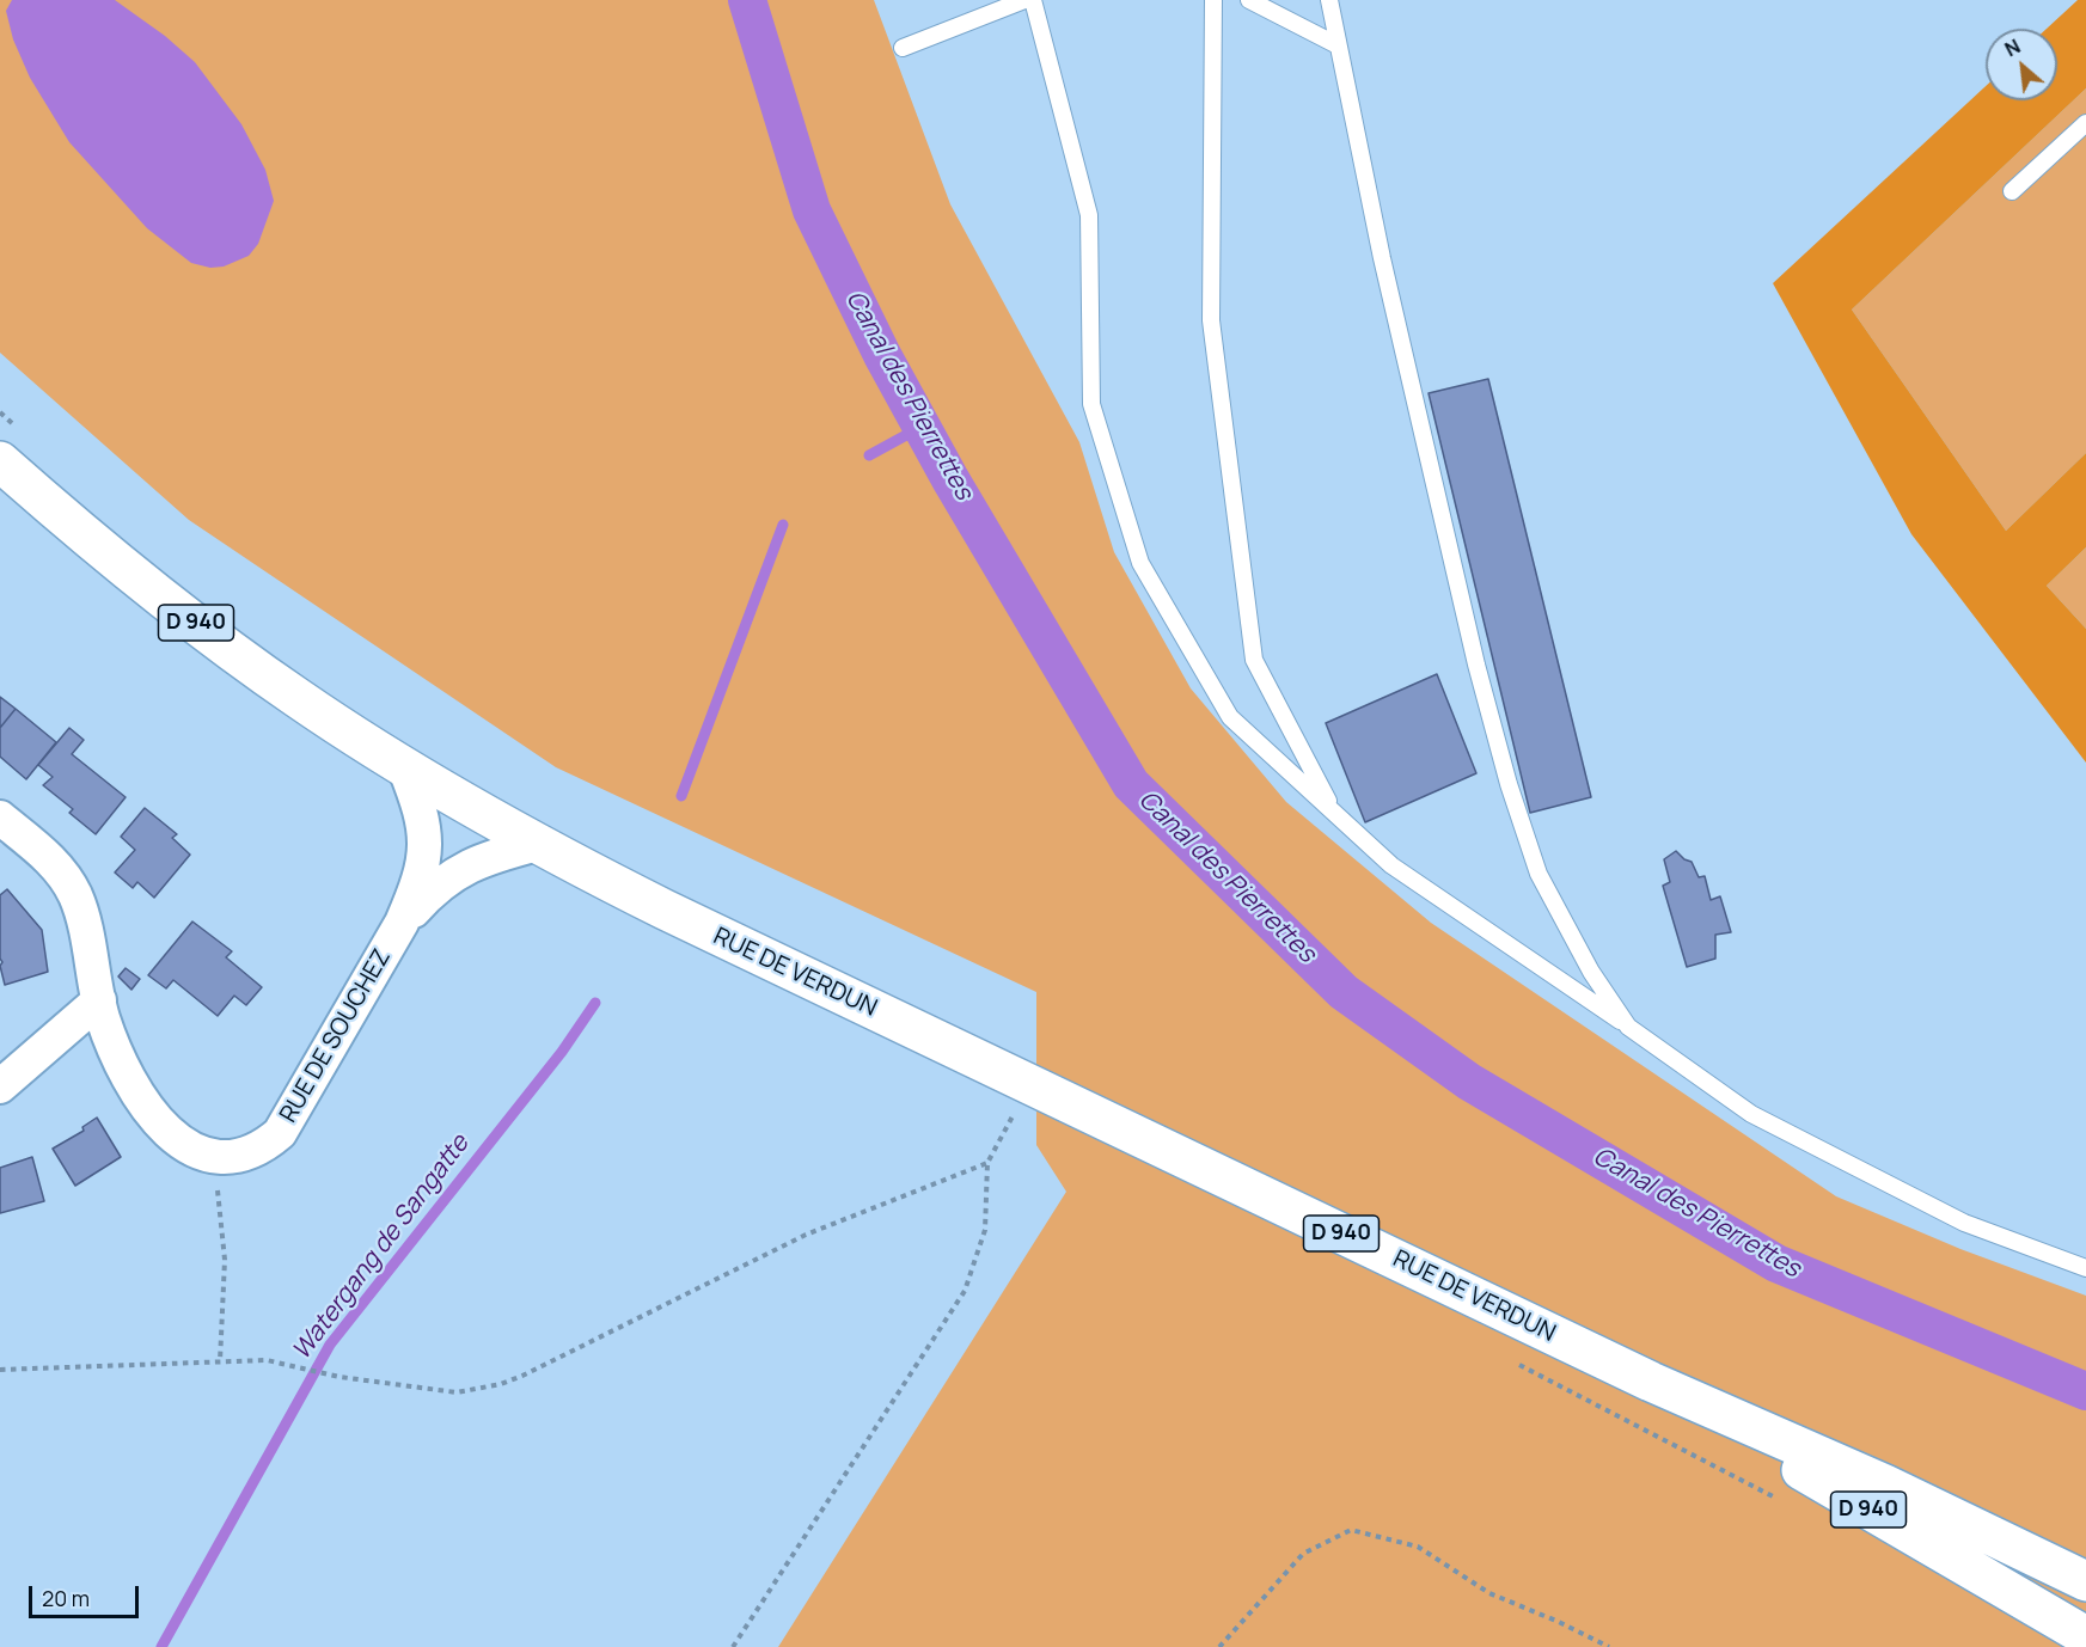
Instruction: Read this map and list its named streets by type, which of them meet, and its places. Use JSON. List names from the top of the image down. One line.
{"streets":{"main road":["D 940","RUE DE VERDUN"],"street":["RUE DE SOUCHEZ"]},"crossings":[["RUE DE VERDUN","RUE DE SOUCHEZ"]],"water":["Canal des Pierrettes","Watergang de Sangatte"],"scale_bar":"20 m","north":"top left"}
